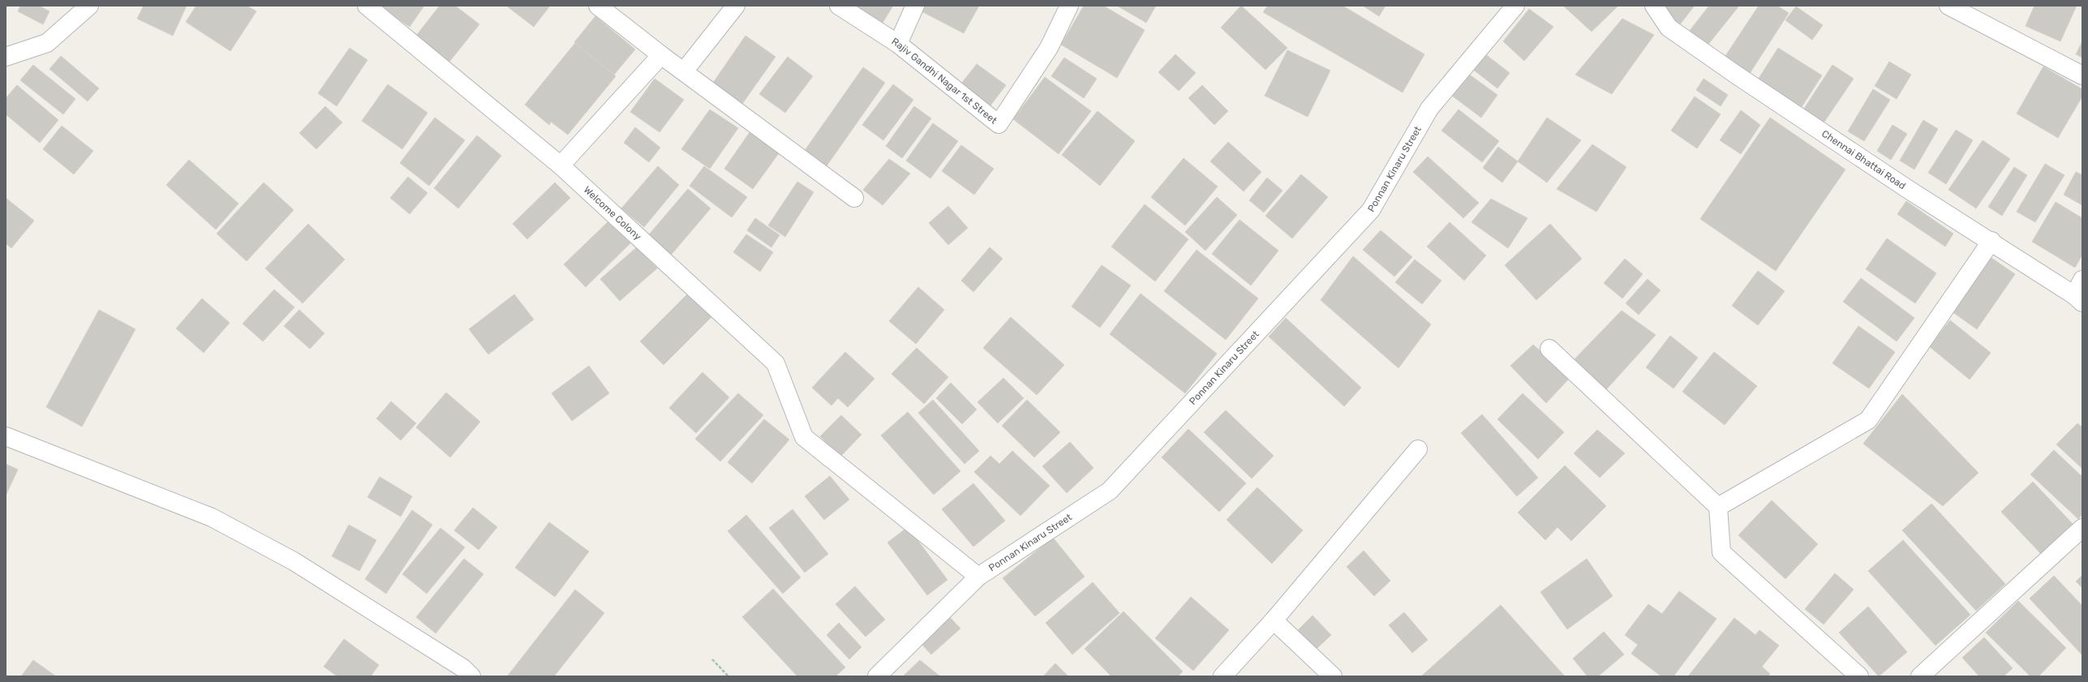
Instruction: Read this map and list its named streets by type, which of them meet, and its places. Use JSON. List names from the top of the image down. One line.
{"streets":{"street":["Rajiv Gandhi Nagar 1st Street","Chennai Bhattai Road","Ponnan Kinaru Street","Welcome Colony"]},"crossings":[["Ponnan Kinaru Street","Welcome Colony"]]}
